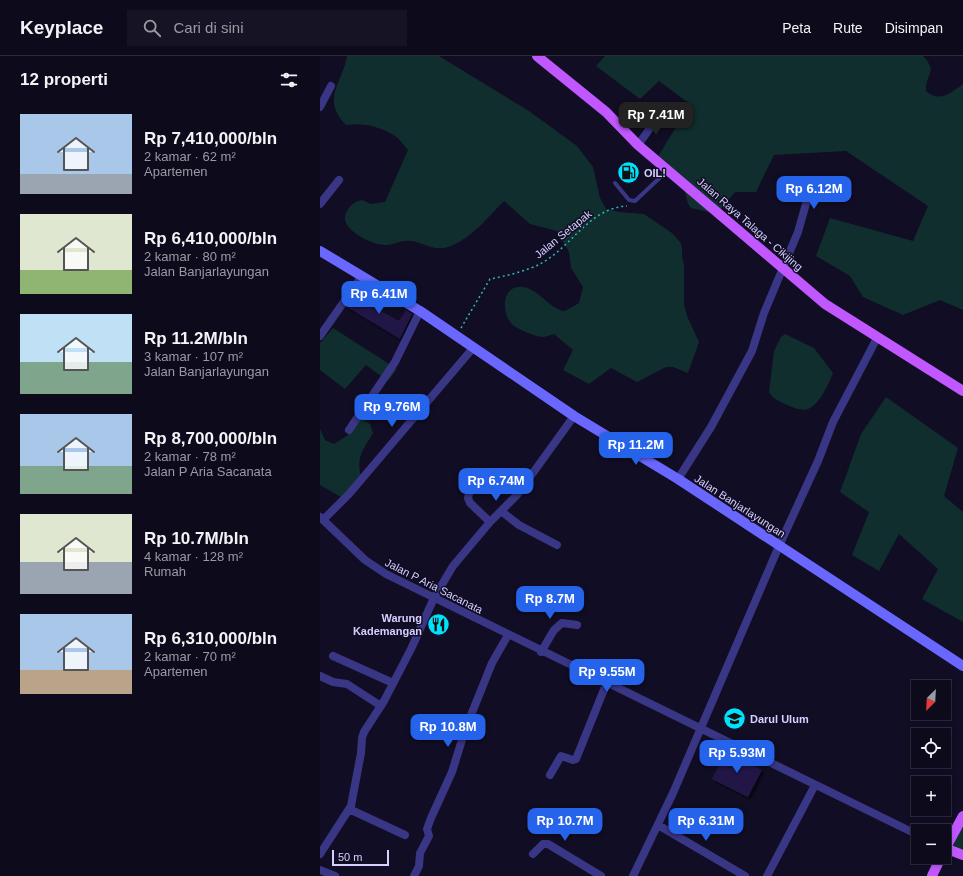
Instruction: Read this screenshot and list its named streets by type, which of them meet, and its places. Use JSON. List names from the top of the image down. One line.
{"streets":{"main road":["Jalan Raya Talaga - Cikijing"],"street":["Jalan Banjarlayungan","Jalan P Aria Sacanata"],"path":["Jalan Setapak"]},"crossings":[["Jalan Setapak","Jalan Banjarlayungan"]],"places":{"fuel station":["OIL!"],"restaurant":["Warung Kademangan"],"school or university":["Darul Ulum"]},"scale_bar":"50 m","north":"bottom left","page":{"header":"Keyplace","search":"Cari di sini","nav":["Peta","Rute","Disimpan"],"heading":"12 properti","price":["Rp 7.41M","Rp 6.12M","Rp 6.41M","Rp 9.76M","Rp 11.2M","Rp 6.74M","Rp 8.7M","Rp 9.55M","Rp 10.8M","Rp 5.93M","Rp 10.7M","Rp 6.31M"],"list":[{"name":"Rp 7,410,000/bln","note":"2 kamar · 62 m² · Apartemen"},{"name":"Rp 6,410,000/bln","note":"2 kamar · 80 m² · Jalan Banjarlayungan"},{"name":"Rp 11.2M/bln","note":"3 kamar · 107 m² · Jalan Banjarlayungan"},{"name":"Rp 8,700,000/bln","note":"2 kamar · 78 m² · Jalan P Aria Sacanata"},{"name":"Rp 10.7M/bln","note":"4 kamar · 128 m² · Rumah"},{"name":"Rp 6,310,000/bln","note":"2 kamar · 70 m² · Apartemen"}],"map_buttons":["+","−"],"scale":"50 m"}}
